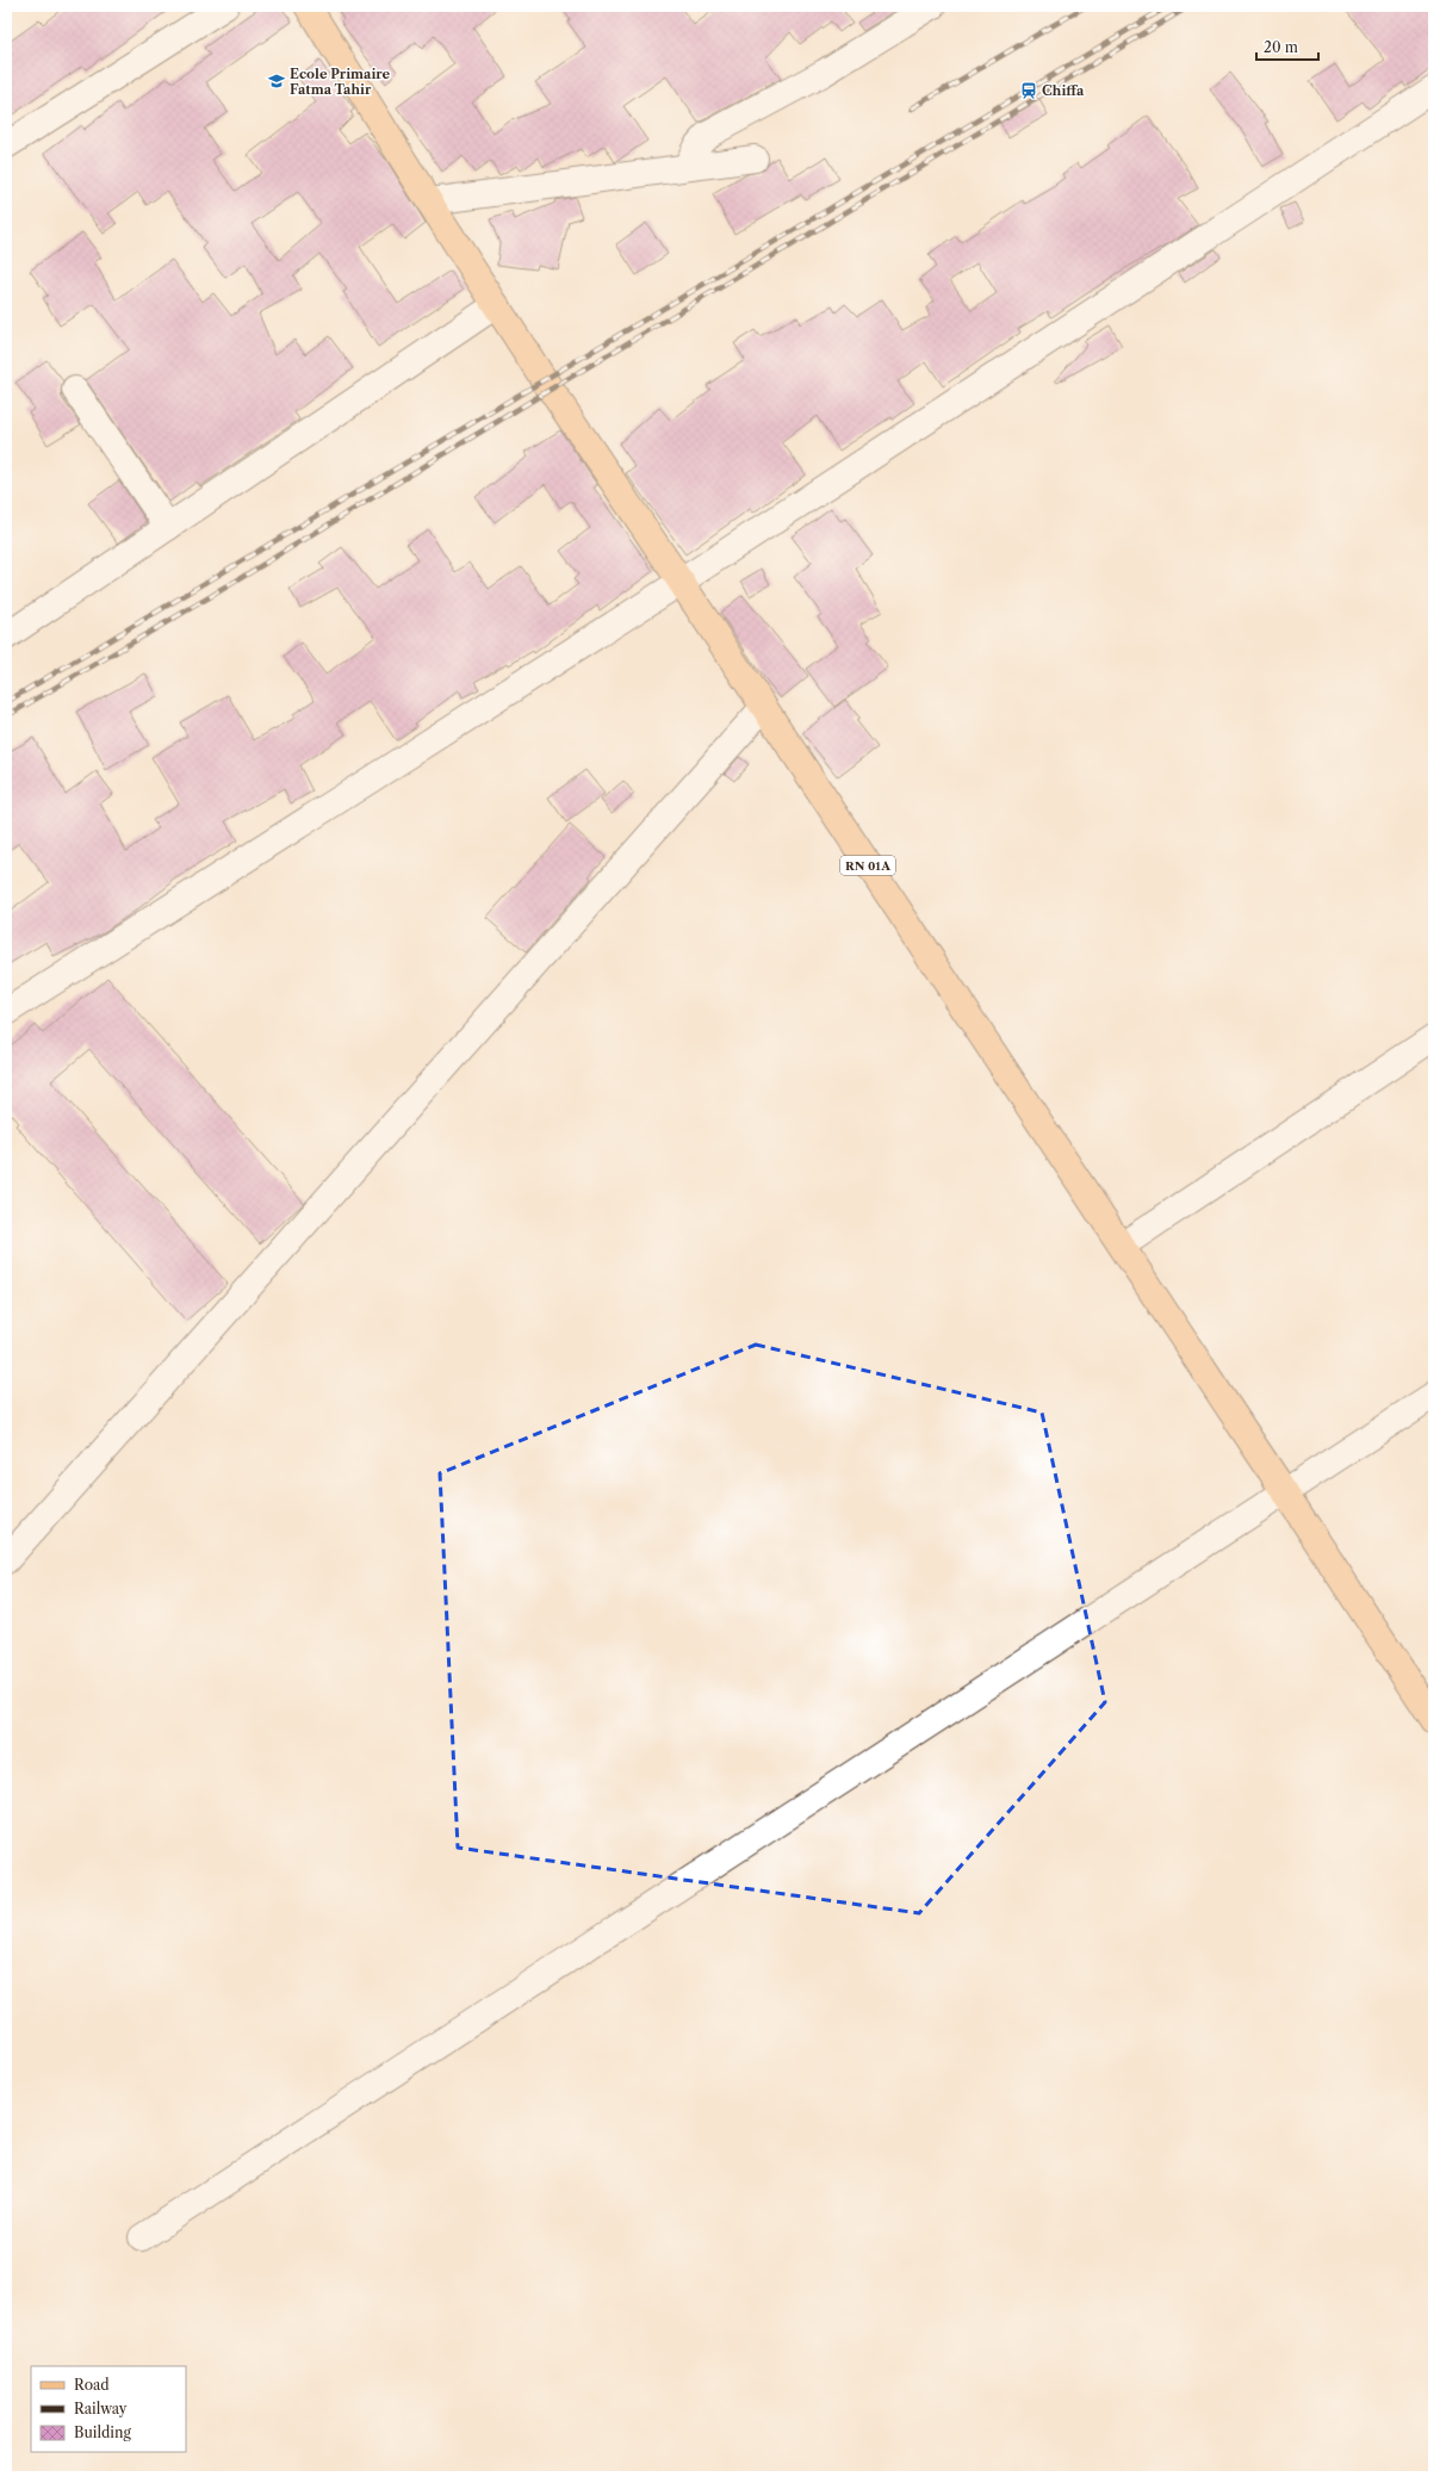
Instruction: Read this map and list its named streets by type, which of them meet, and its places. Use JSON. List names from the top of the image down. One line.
{"streets":{"main road":["RN 01A"]},"places":{"school or university":["Ecole Primaire Fatma Tahir"],"station":["Chiffa"]},"legend":["Road","Railway","Building"],"scale_bar":"20 m"}
